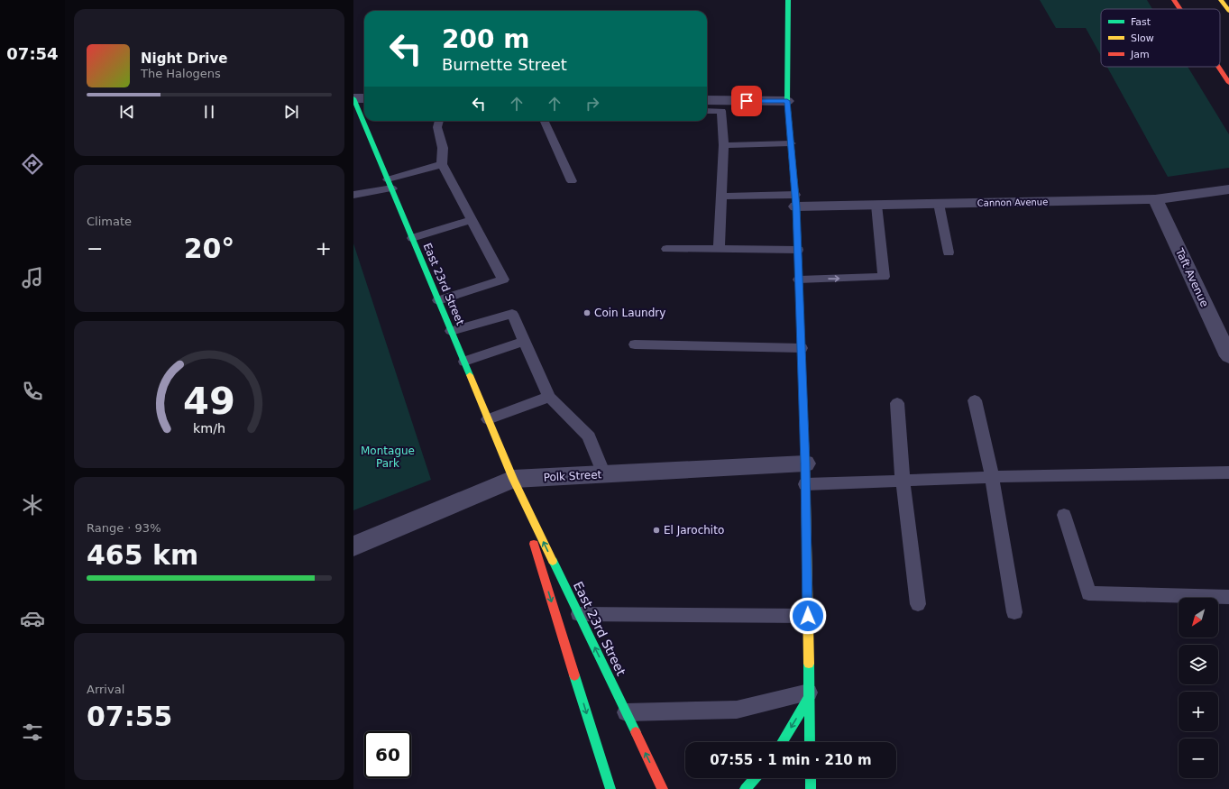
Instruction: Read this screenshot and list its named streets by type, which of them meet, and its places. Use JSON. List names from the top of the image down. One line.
{"streets":{"main road":["East 23rd Street"],"street":["Cannon Avenue","Taft Avenue","Polk Street"]},"crossings":[["Cannon Avenue","Taft Avenue"],["East 23rd Street","Polk Street"]],"parks":["Montague Park"],"places":["Coin Laundry","El Jarochito"],"legend":["Fast","Slow","Jam"],"north":"bottom left","page":{"tabs":"07:54","turn":["200 m","Burnette Street"],"song":["Night Drive","The Halogens"],"tile":["Climate",["Range · 93%","465 km"],["Arrival","07:55"]],"heat":["−","20°","+"],"map_buttons":["+","−"],"limit":"60","trip":"07:55 · 1 min · 210 m","gauge":["49","km/h"]}}
